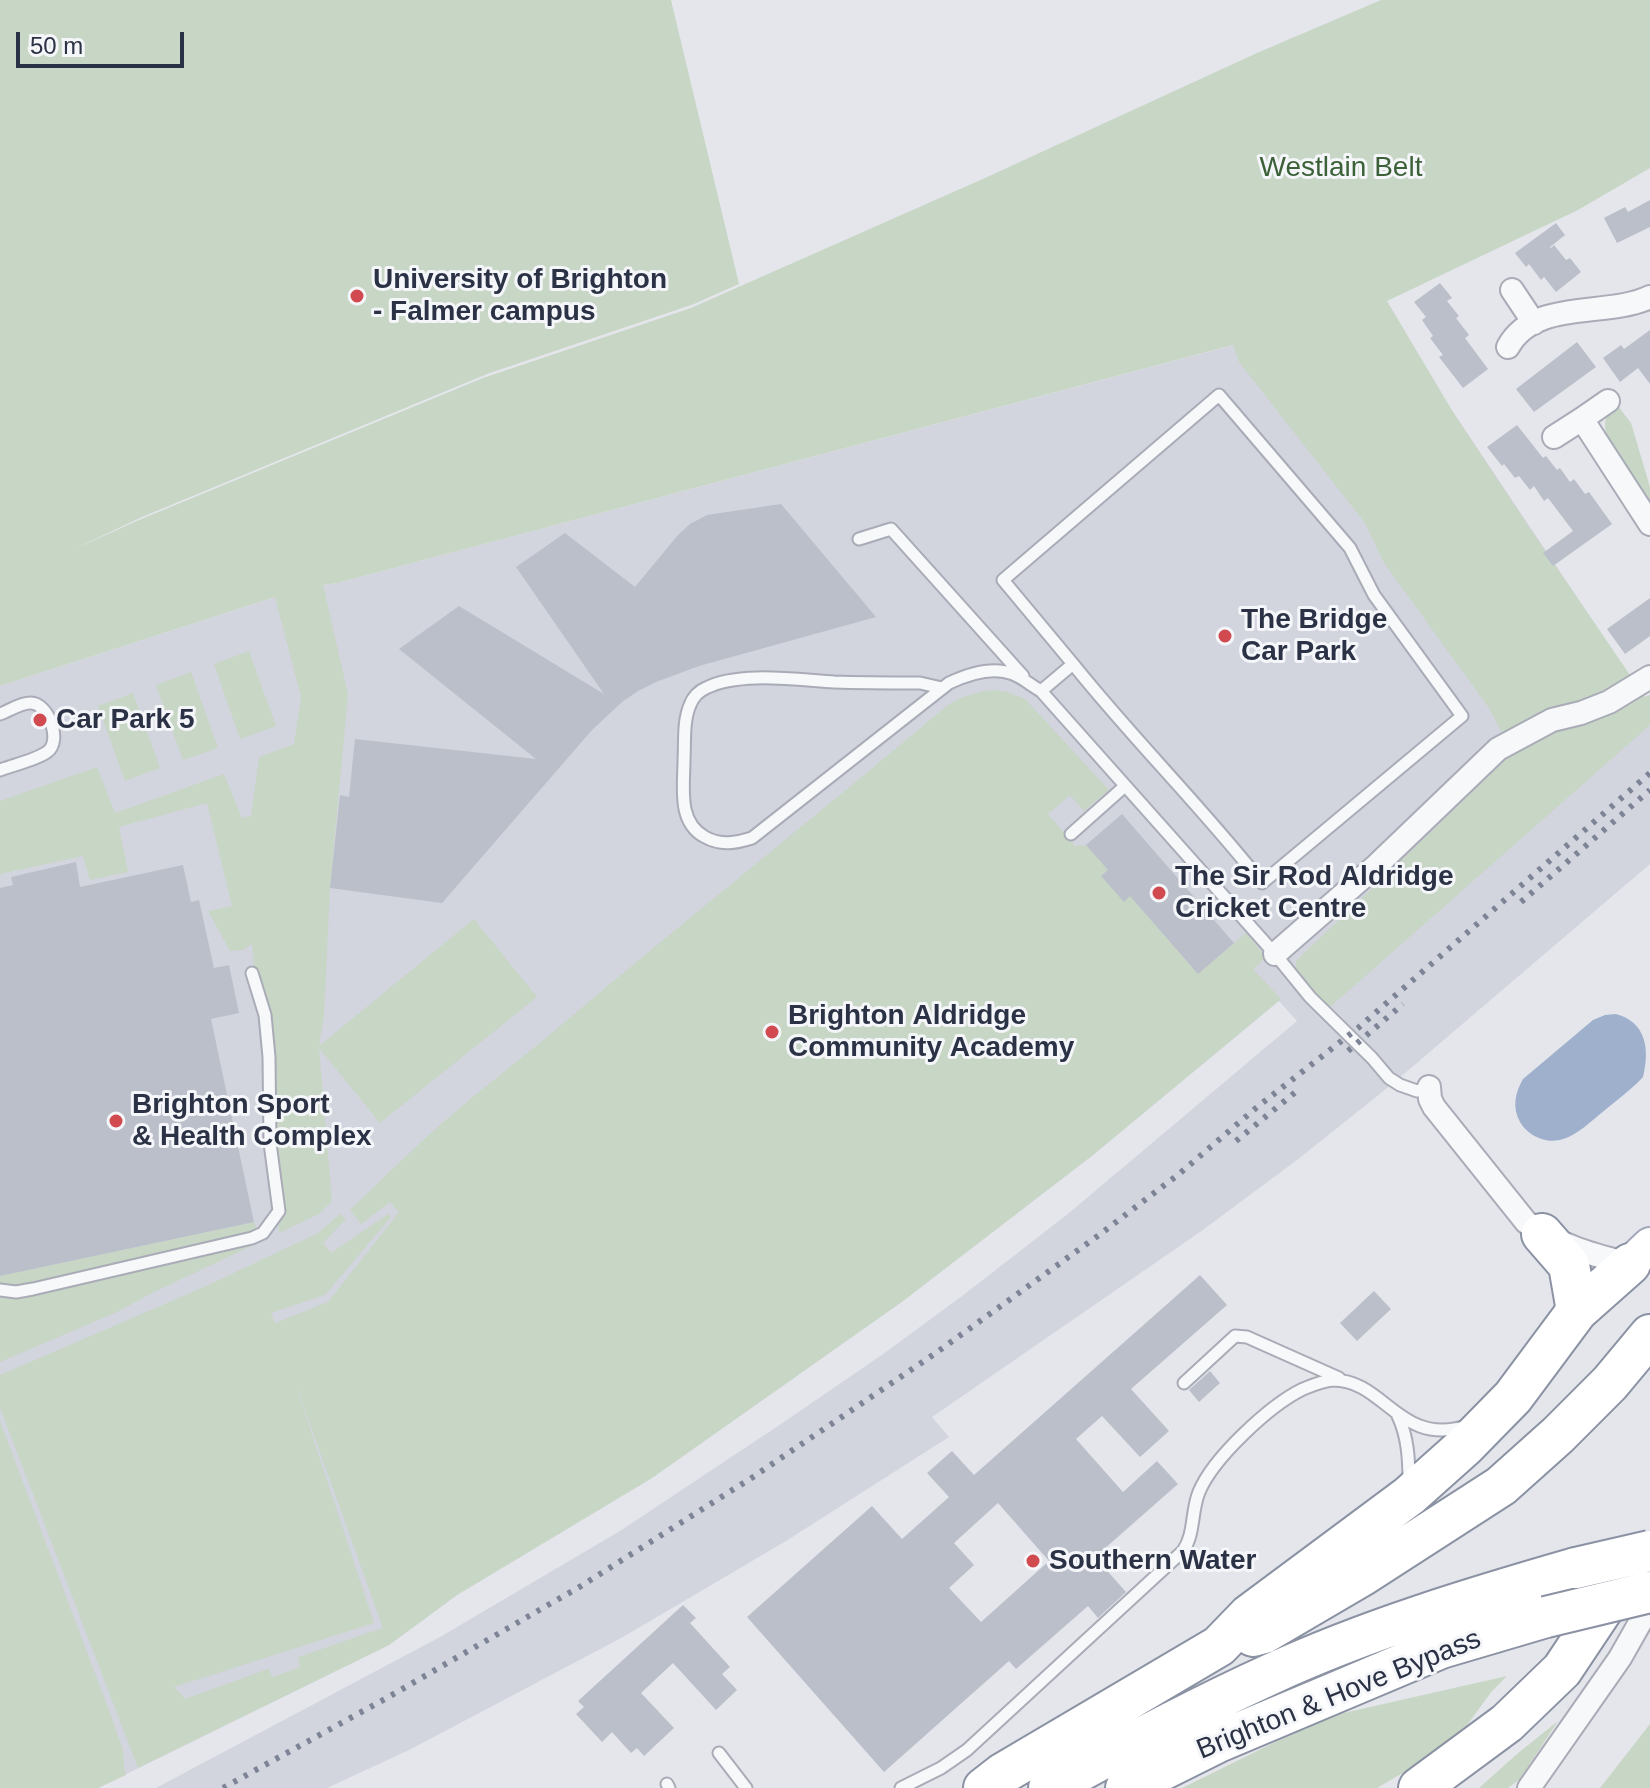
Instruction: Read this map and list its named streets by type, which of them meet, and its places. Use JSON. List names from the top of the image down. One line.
{"streets":{"highway":["Brighton & Hove Bypass"]},"parks":["Westlain Belt"],"places":["University of Brighton - Falmer campus","The Bridge Car Park","Car Park 5","The Sir Rod Aldridge Cricket Centre","Brighton Aldridge Community Academy","Brighton Sport & Health Complex","Southern Water"],"scale_bar":"50 m"}
